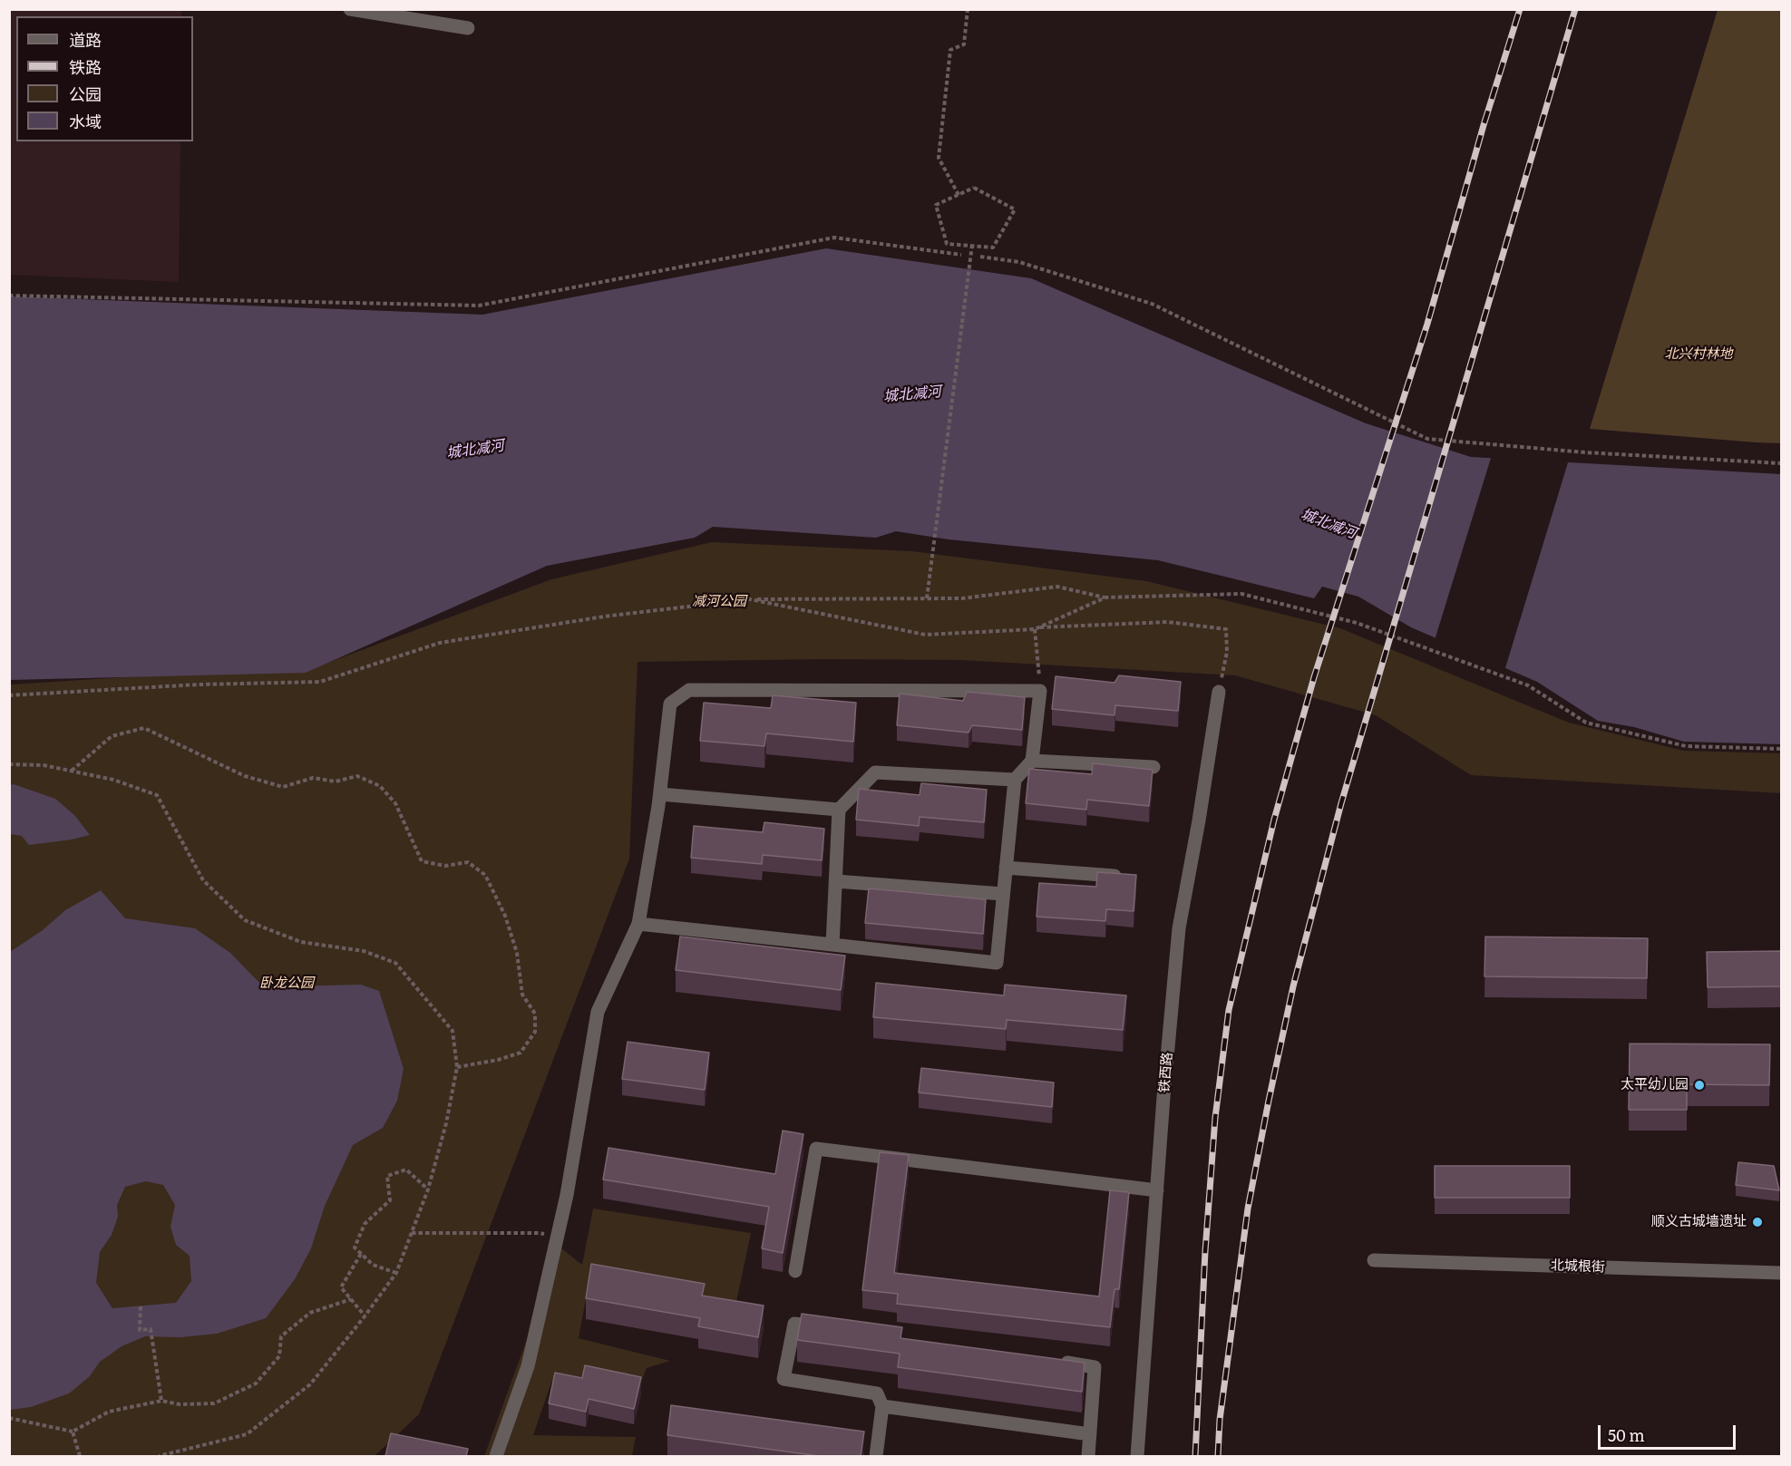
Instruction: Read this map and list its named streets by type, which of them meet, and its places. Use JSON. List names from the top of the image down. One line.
{"streets":{"street":["铁西路","北城根街"]},"water":["城北减河"],"parks":["北兴村林地","减河公园","卧龙公园"],"places":["太平幼儿园","顺义古城墙遗址"],"legend":["道路","铁路","公园","水域"],"scale_bar":"50 m"}
